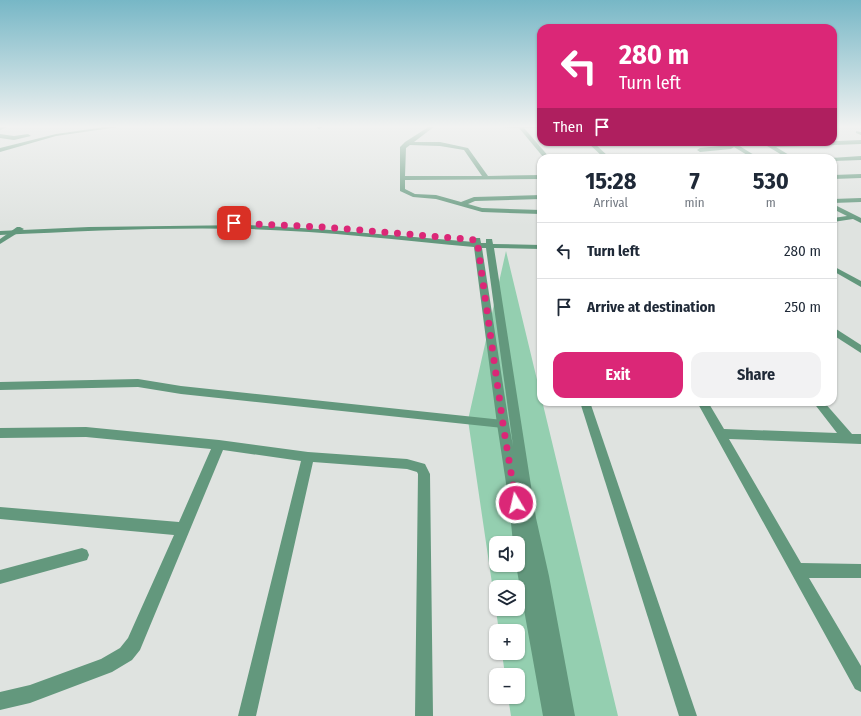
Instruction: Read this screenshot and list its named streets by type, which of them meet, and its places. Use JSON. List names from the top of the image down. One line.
{"page":{"turn":["280 m","Turn left"],"then":"Then","eta":["15:28","Arrival","7","min","530","m"],"list":[{"name":"Turn left","value":"280 m"},{"name":"Arrive at destination","value":"250 m"}],"buttons":["Exit","Share"],"map_buttons":["+","−"]}}
